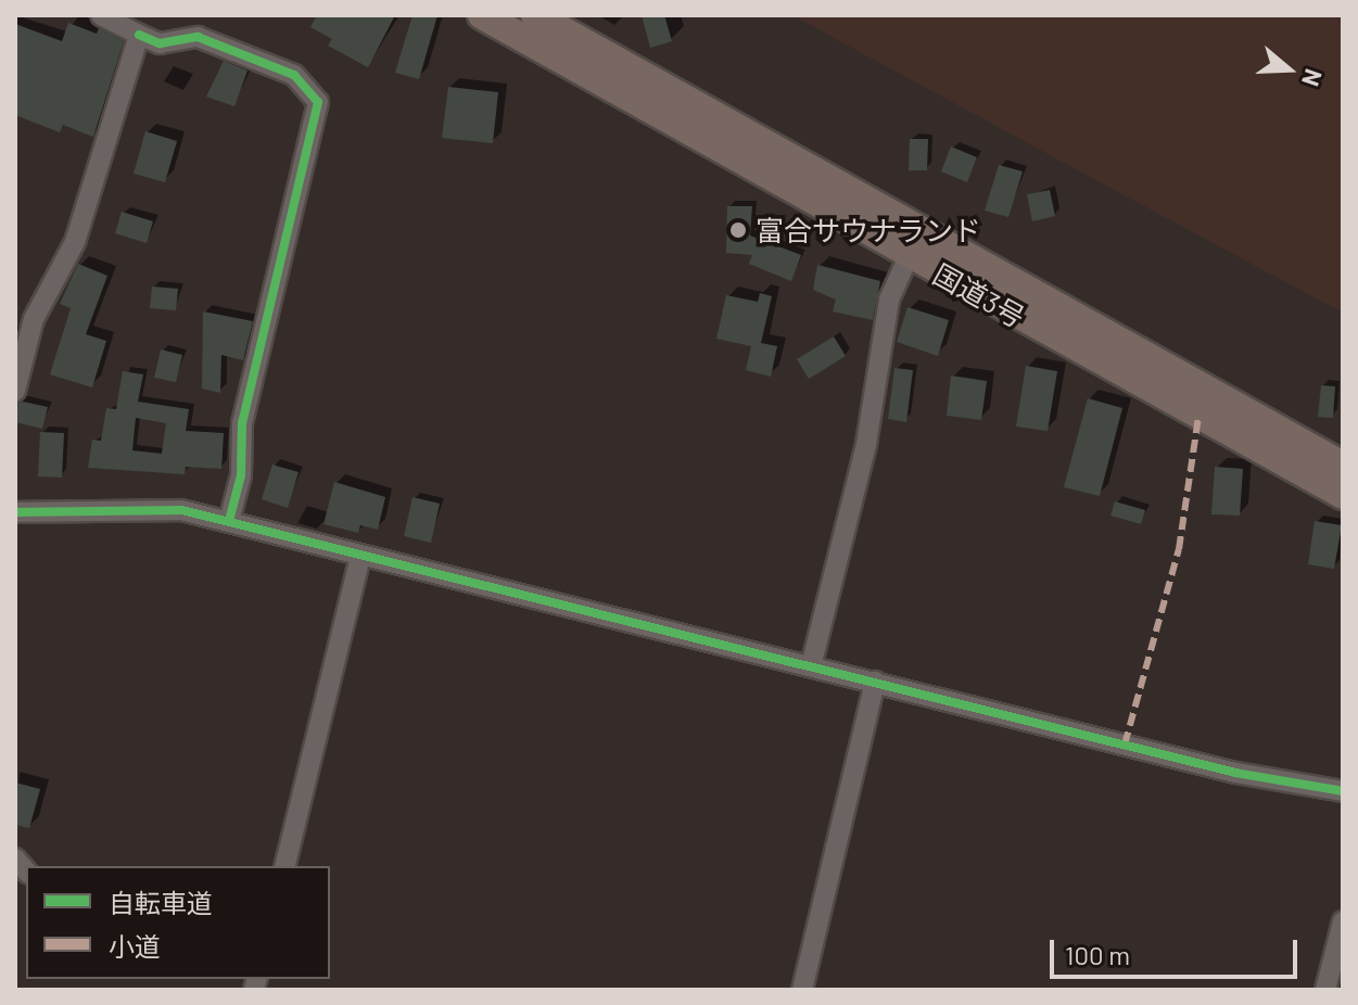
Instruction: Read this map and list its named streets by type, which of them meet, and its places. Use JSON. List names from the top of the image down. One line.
{"streets":{"highway":["国道3号"]},"places":["富合サウナランド"],"legend":["自転車道","小道"],"scale_bar":"100 m","north":"right"}
